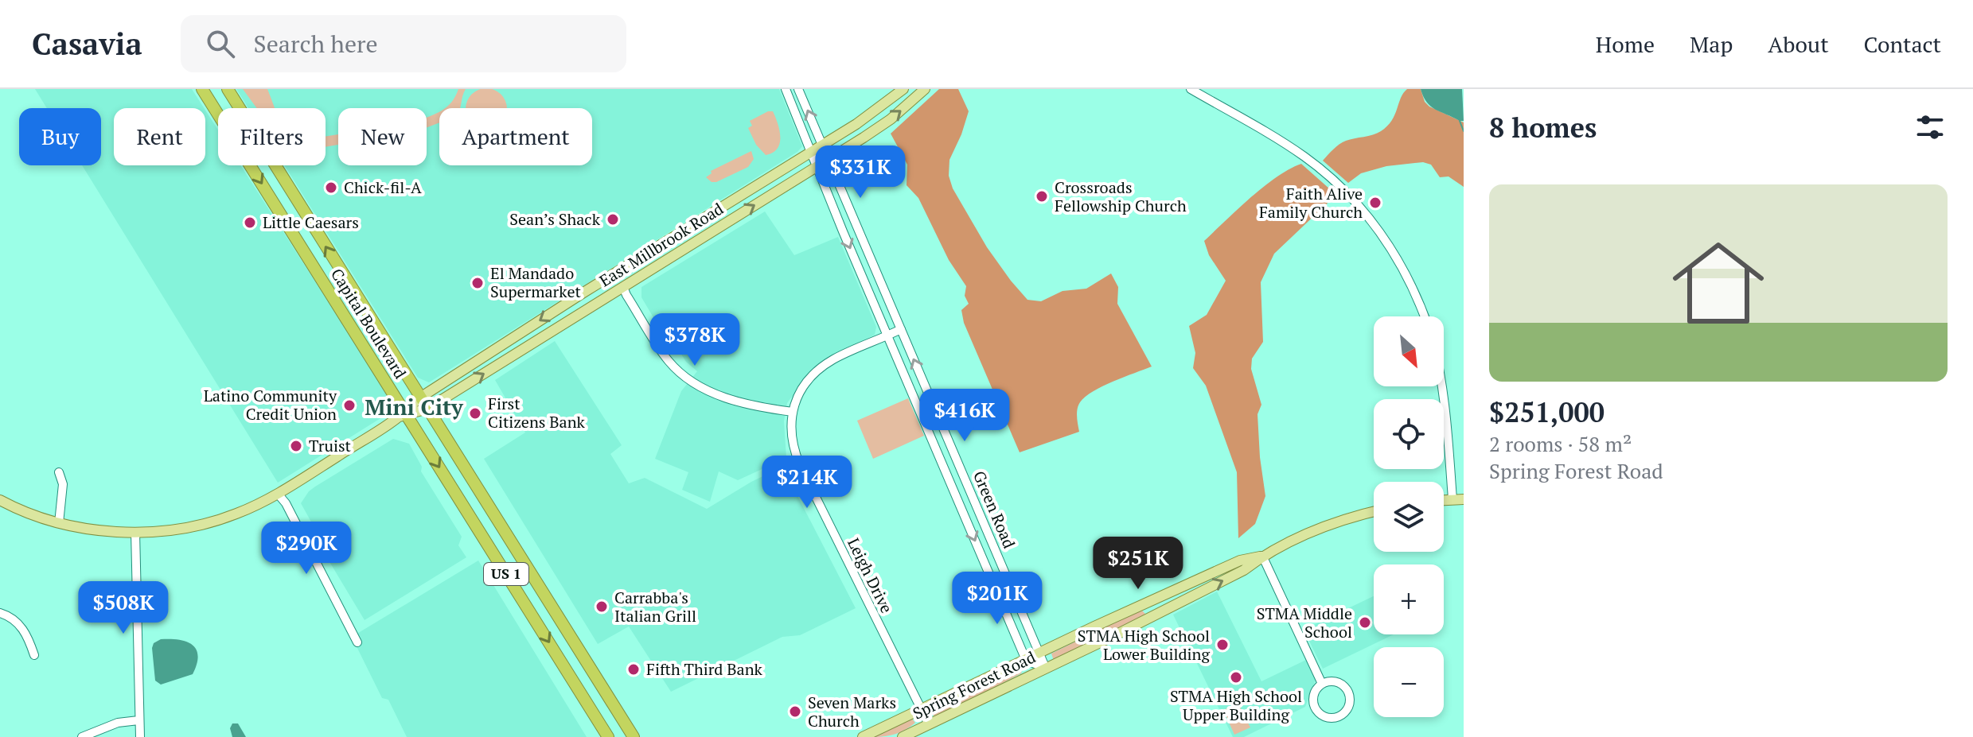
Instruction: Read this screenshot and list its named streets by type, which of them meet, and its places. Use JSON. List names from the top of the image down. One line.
{"streets":{"highway":["Capital Boulevard","US 1"],"main road":["East Millbrook Road","Spring Forest Road"],"street":["Green Road","Leigh Drive"]},"crossings":[["East Millbrook Road","Capital Boulevard"],["East Millbrook Road","Green Road"],["Green Road","Leigh Drive"],["Green Road","Spring Forest Road"],["Leigh Drive","Spring Forest Road"]],"districts":["Mini City"],"places":["Chick-fil-A","Crossroads Fellowship Church","Faith Alive Family Church","Sean’s Shack","Little Caesars","El Mandado Supermarket","Latino Community Credit Union","First Citizens Bank","Truist","Carrabba's Italian Grill","STMA Middle School","STMA High School Lower Building","Fifth Third Bank","STMA High School Upper Building","Seven Marks Church"],"north":"bottom right","page":{"header":"Casavia","search":"Search here","nav":["Home","Map","About","Contact"],"heading":"8 homes","chip":["Buy","Rent","Filters","New","Apartment"],"price":["$331K","$378K","$416K","$214K","$290K","$251K","$201K","$508K"],"list":[{"name":"$251,000","note":"2 rooms · 58 m² · Spring Forest Road"}],"map_buttons":["+","−"]}}
